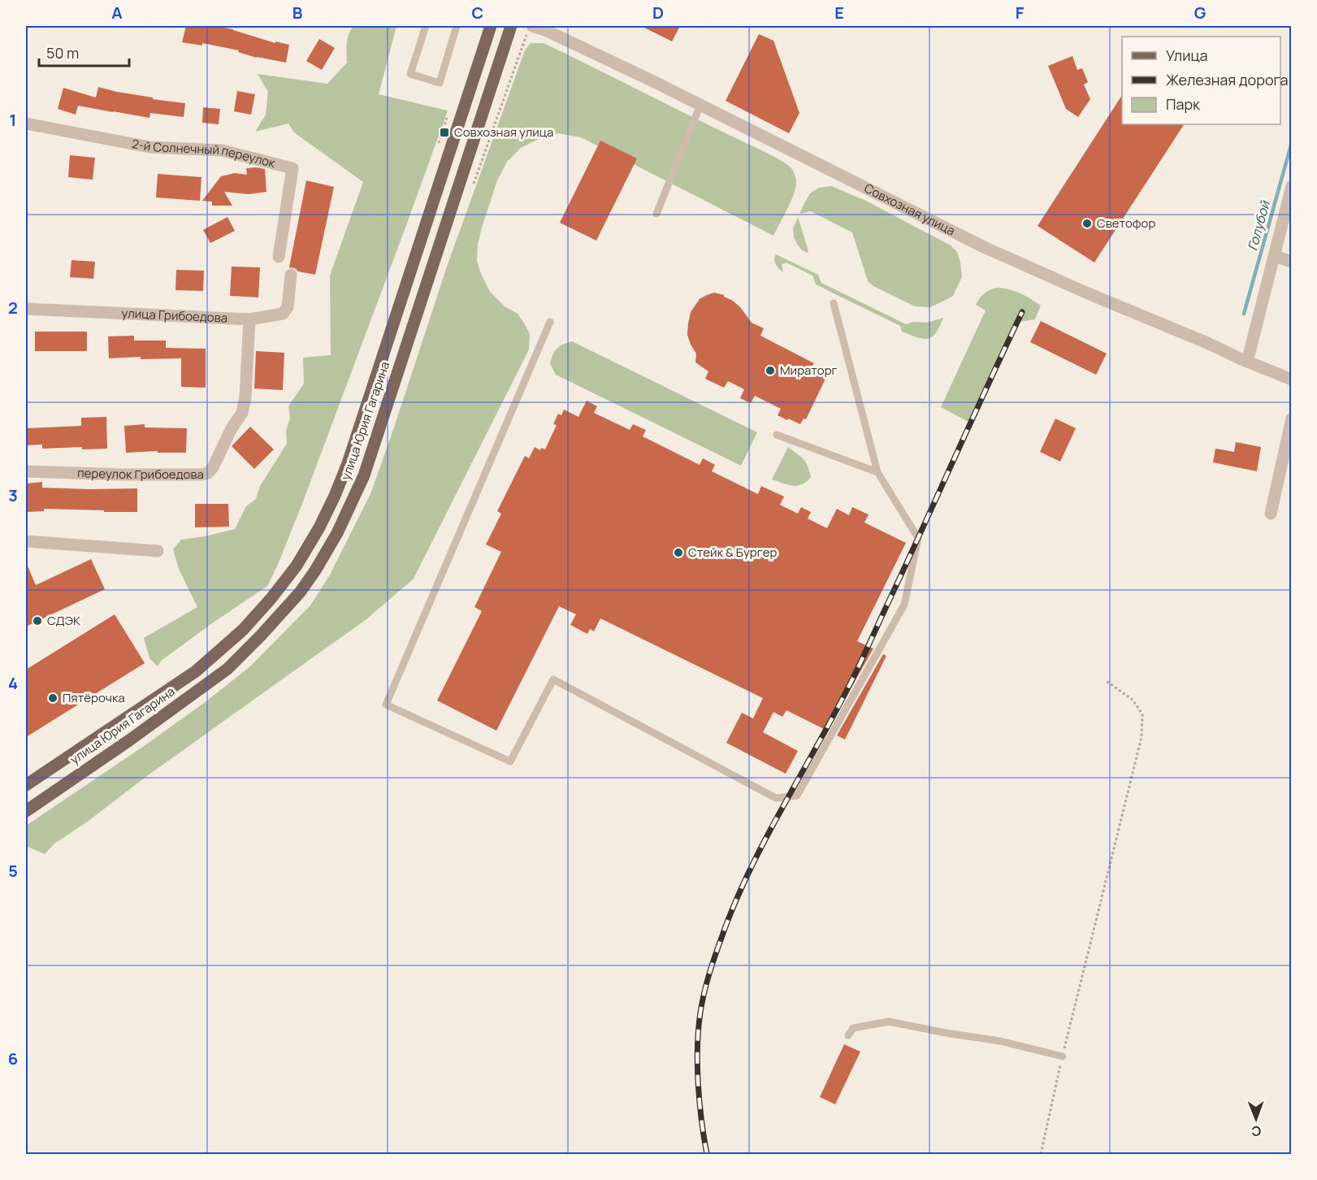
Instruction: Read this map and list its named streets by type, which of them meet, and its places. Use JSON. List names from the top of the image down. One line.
{"streets":{"main road":["улица Юрия Гагарина"],"street":["2-й Солнечный переулок","Совхозная улица","улица Грибоедова","переулок Грибоедова"]},"crossings":[["улица Грибоедова","переулок Грибоедова"]],"water":["Голубой"],"places":{"transit":["Совхозная улица"],"other":["Светофор","Мираторг","Стейк & Бургер","СДЭК","Пятёрочка"]},"legend":["Улица","Железная дорога","Парк"],"scale_bar":"50 m","north":"bottom","grid":{"columns":["A","B","C","D","E","F","G"],"rows":["1","2","3","4","5","6"]}}
